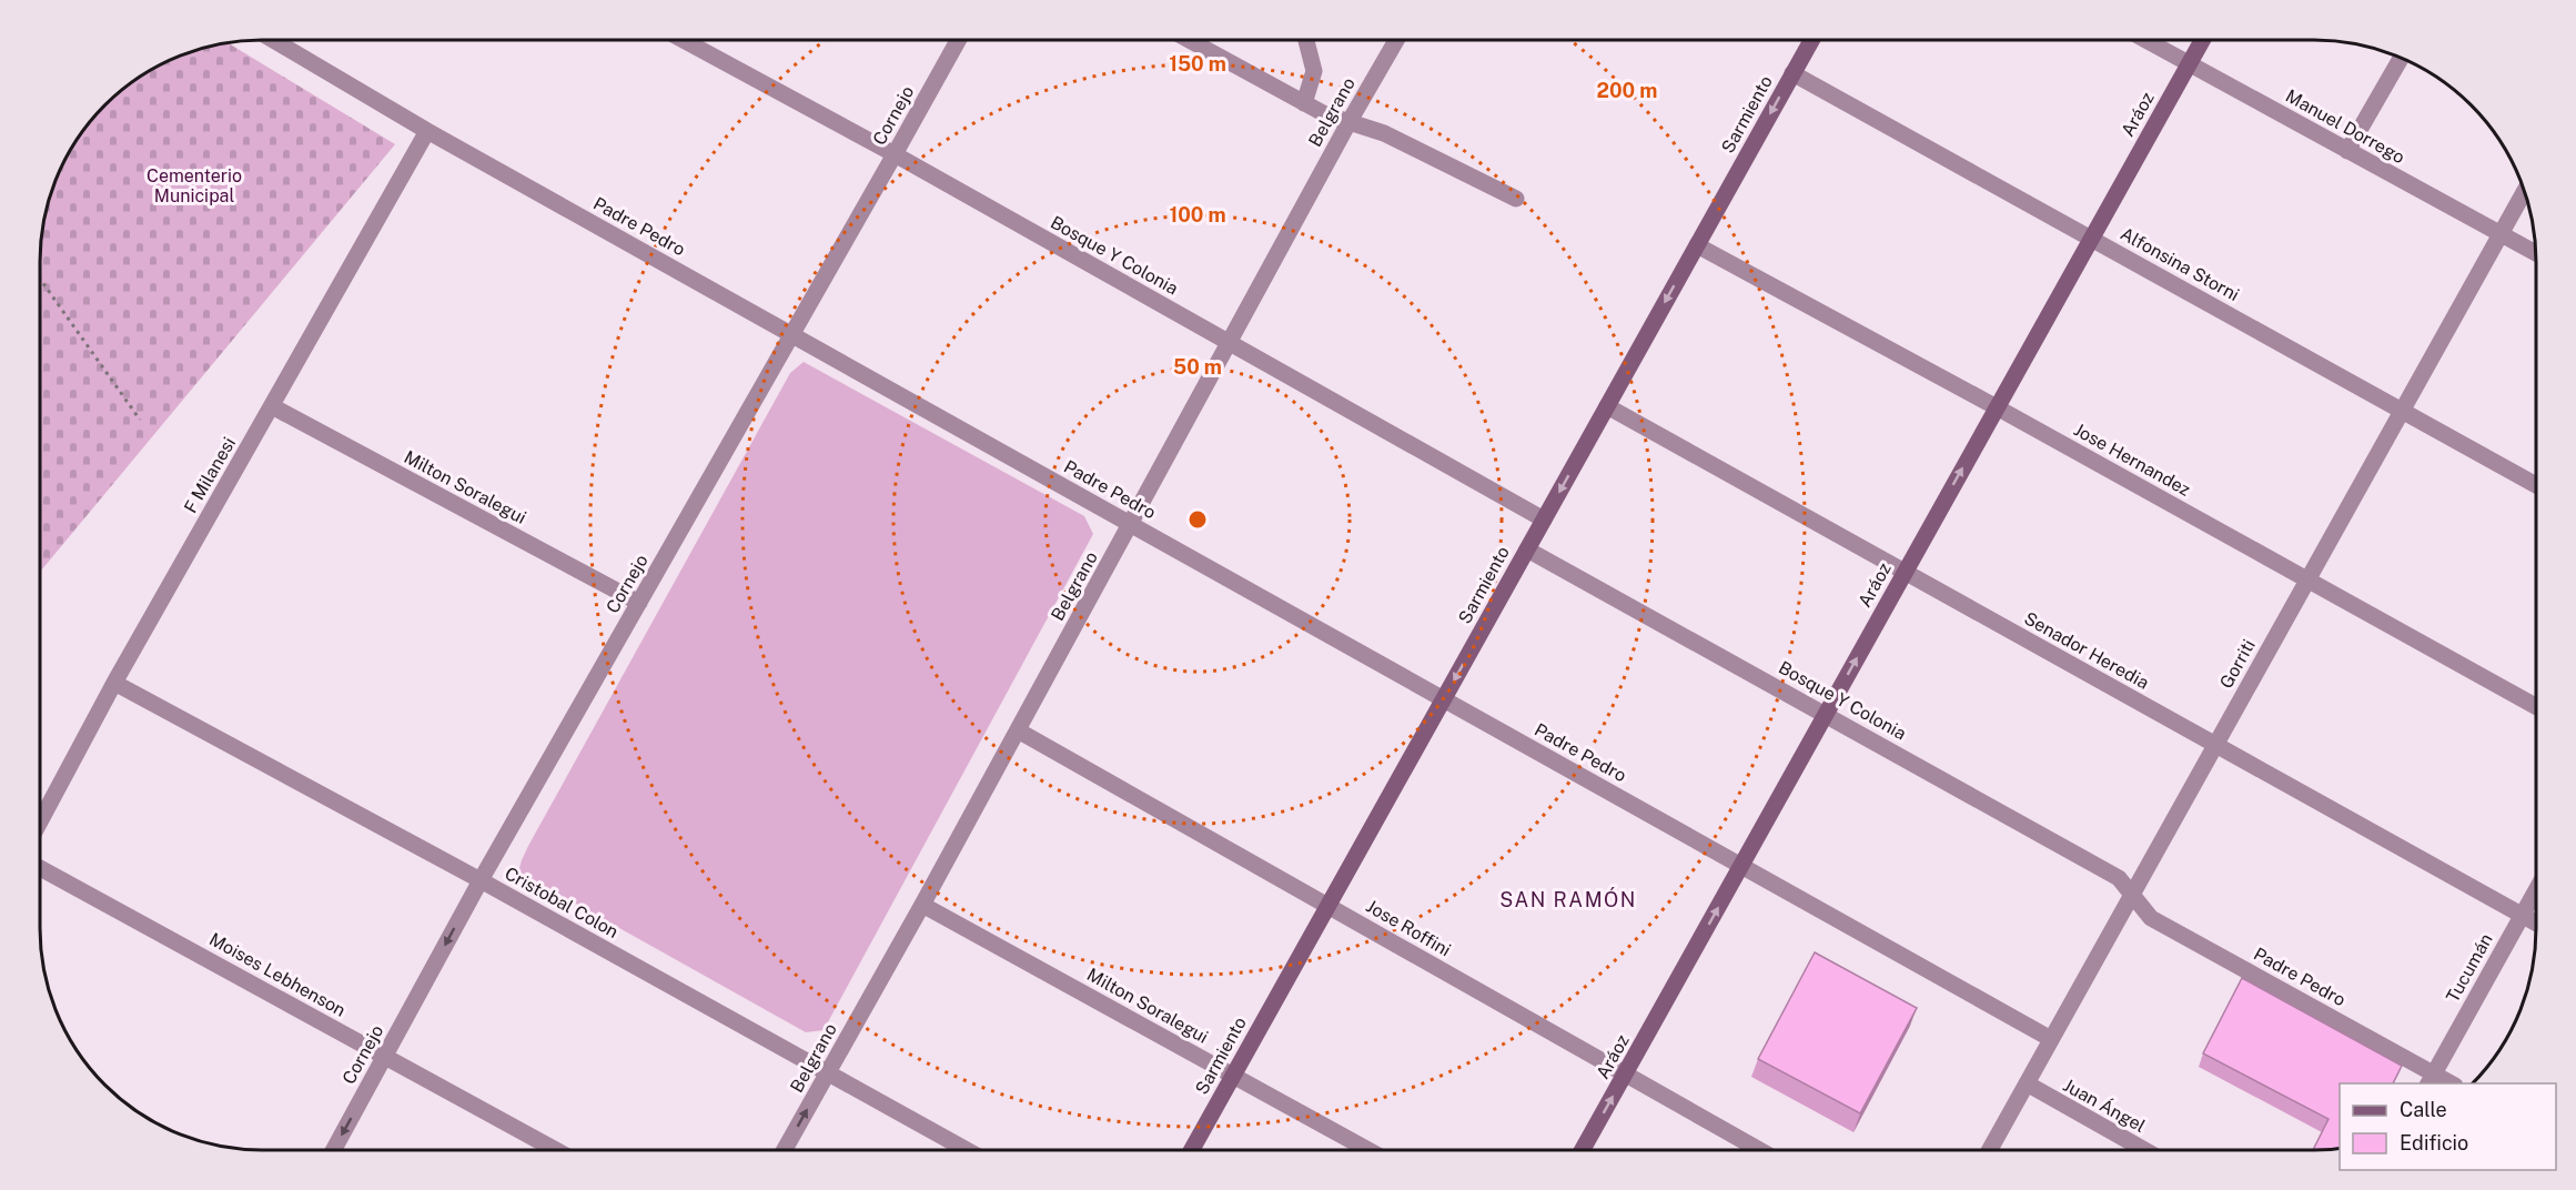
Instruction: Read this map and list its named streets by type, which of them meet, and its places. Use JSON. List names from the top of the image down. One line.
{"streets":{"street":["Belgrano","Sarmiento","Aráoz","Cornejo","Manuel Dorrego","Padre Pedro","Bosque Y Colonia","Alfonsina Storni","Jose Hernandez","F Milanesi","Milton Soralegui","Senador Heredia","Gorriti","Cristobal Colon","Jose Roffini","Tucumán","Moises Lebhenson","Juan Ángel"]},"crossings":[["Belgrano","Padre Pedro"],["Belgrano","Bosque Y Colonia"],["Belgrano","Milton Soralegui"],["Belgrano","Cristobal Colon"],["Belgrano","Jose Roffini"],["Sarmiento","Padre Pedro"],["Sarmiento","Bosque Y Colonia"],["Sarmiento","Alfonsina Storni"],["Sarmiento","Jose Hernandez"],["Sarmiento","Milton Soralegui"],["Sarmiento","Senador Heredia"],["Sarmiento","Jose Roffini"],["Aráoz","Manuel Dorrego"],["Aráoz","Padre Pedro"],["Aráoz","Bosque Y Colonia"],["Aráoz","Alfonsina Storni"],["Aráoz","Jose Hernandez"],["Aráoz","Senador Heredia"],["Aráoz","Jose Roffini"],["Cornejo","Padre Pedro"],["Cornejo","Bosque Y Colonia"],["Cornejo","Milton Soralegui"],["Cornejo","Cristobal Colon"],["Cornejo","Moises Lebhenson"],["Manuel Dorrego","Gorriti"],["Padre Pedro","Bosque Y Colonia"],["Padre Pedro","F Milanesi"],["Padre Pedro","Gorriti"],["Padre Pedro","Tucumán"],["Bosque Y Colonia","Gorriti"],["Alfonsina Storni","Gorriti"],["Jose Hernandez","Gorriti"],["F Milanesi","Milton Soralegui"],["F Milanesi","Cristobal Colon"],["Senador Heredia","Gorriti"],["Senador Heredia","Tucumán"],["Gorriti","Juan Ángel"]],"one_way":["Sarmiento","Aráoz"],"districts":["SAN RAMÓN"],"parks":["Cementerio Municipal"],"legend":["Calle","Edificio"],"rings":["150 m","200 m","100 m","50 m"]}
